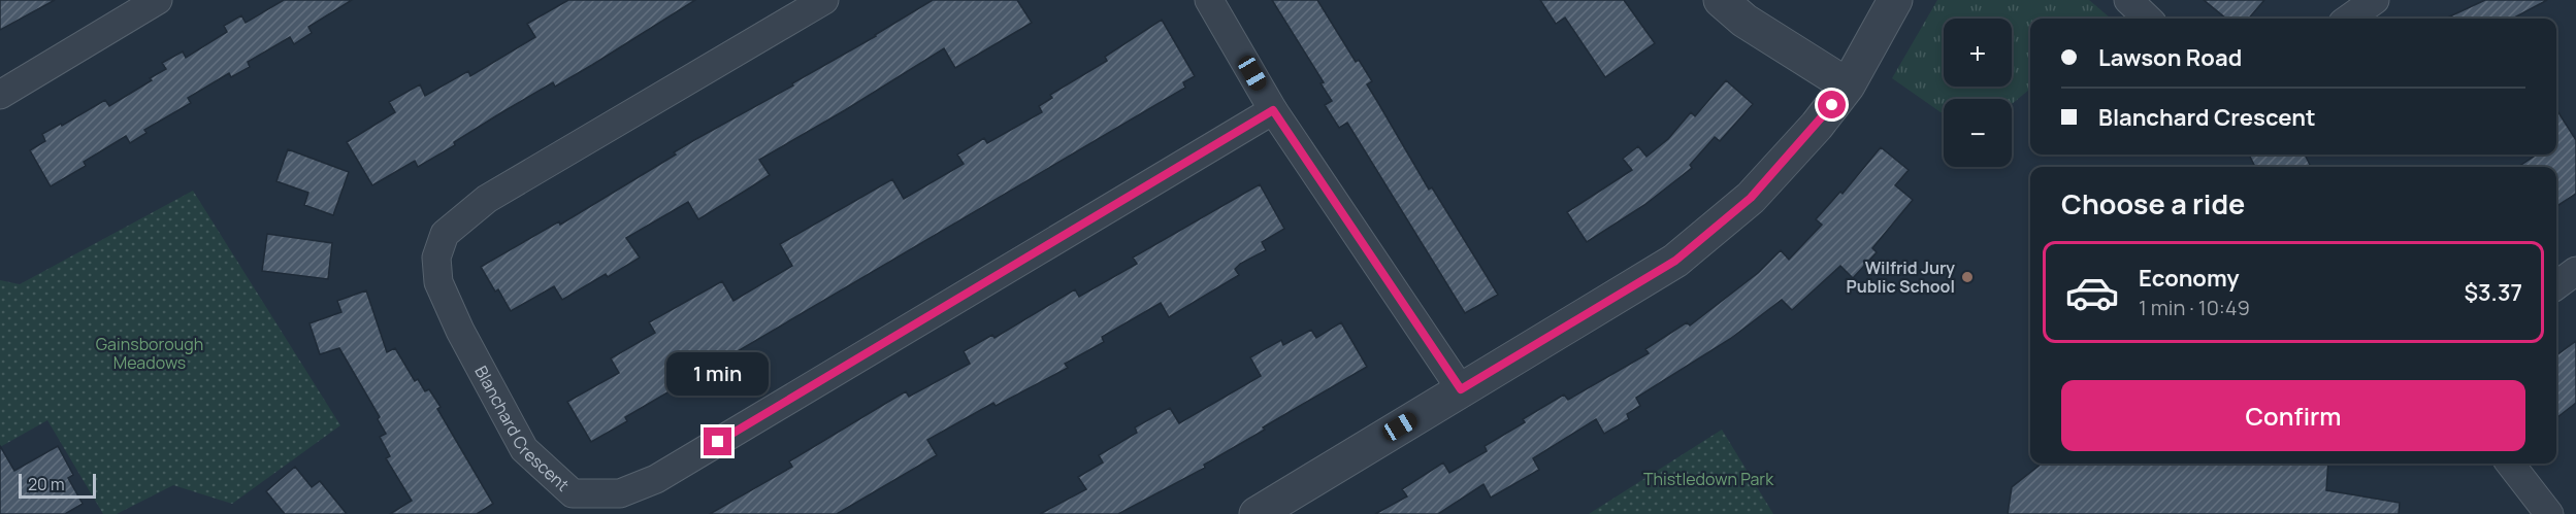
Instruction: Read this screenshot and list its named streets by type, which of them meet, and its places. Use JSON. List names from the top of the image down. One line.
{"streets":{"street":["Blanchard Crescent"]},"parks":["Gainsborough Meadows","Thistledown Park"],"places":["Wilfrid Jury Public School"],"scale_bar":"20 m","page":{"map_buttons":["+","−"],"banner":["Lawson Road","Blanchard Crescent"],"heading":"Choose a ride","list":[{"name":"Economy","note":"1 min · 10:49","value":"$3.37"}],"bubble":"1 min","buttons":"Confirm","scale":"20 m"}}
